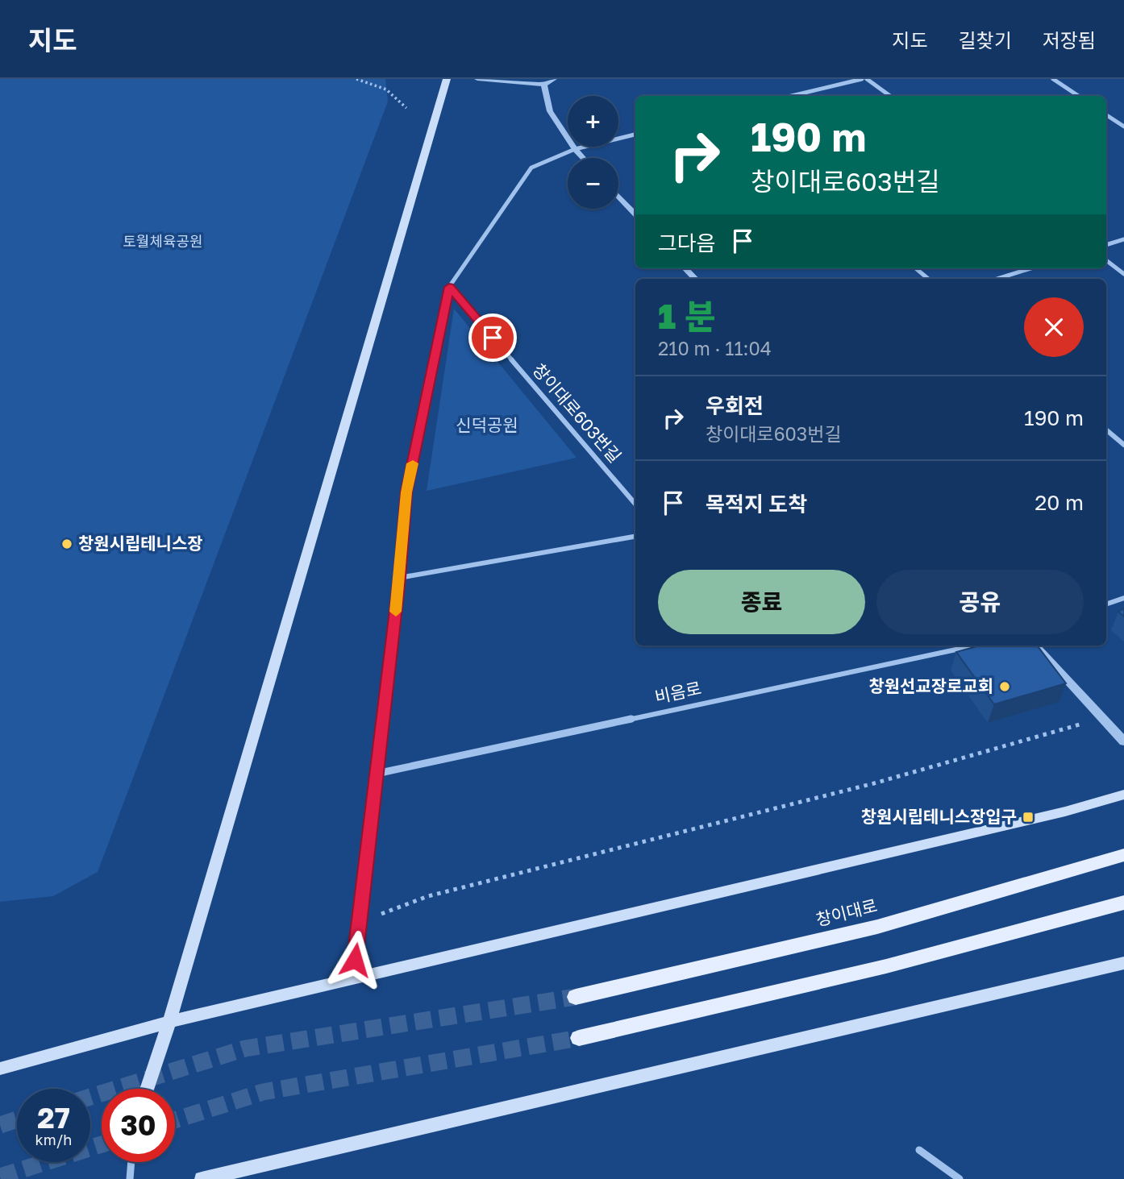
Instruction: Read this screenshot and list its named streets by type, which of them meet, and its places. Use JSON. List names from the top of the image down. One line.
{"streets":{"main road":["창이대로"],"street":["창이대로603번길","비음로"]},"parks":["토월체육공원","신덕공원"],"places":{"other":["창원시립테니스장","창원선교장로교회"],"transit":["창원시립테니스장입구"]},"page":{"header":"지도","nav":["지도","길찾기","저장됨"],"map_buttons":["+","−"],"turn":["190 m","창이대로603번길"],"then":"그다음","heading":["1 분","210 m · 11:04"],"list":[{"name":"우회전","note":"창이대로603번길","value":"190 m"},{"name":"목적지 도착","value":"20 m"}],"buttons":["종료","공유"],"speed":"27 km/h","limit":"30"}}
